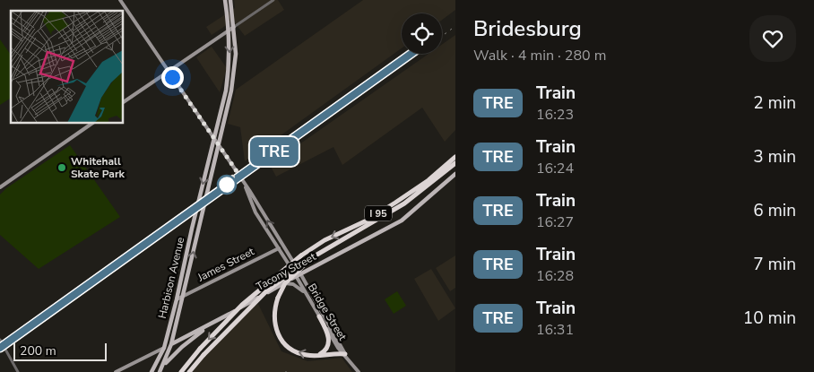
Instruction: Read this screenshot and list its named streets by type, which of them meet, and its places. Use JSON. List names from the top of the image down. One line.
{"streets":{"highway":["I 95"],"main road":["James Street","Tacony Street","Harbison Avenue","Bridge Street"]},"crossings":[["James Street","Harbison Avenue"],["James Street","Bridge Street"],["Tacony Street","Harbison Avenue"],["Tacony Street","Bridge Street"],["Harbison Avenue","Bridge Street"]],"places":["Whitehall Skate Park"],"scale_bar":"200 m","page":{"on_map":"TRE","heading":["Bridesburg","Walk · 4 min · 280 m"],"list":[{"mark":"TRE","name":"Train","note":"16:23","value":"2 min"},{"mark":"TRE","name":"Train","note":"16:24","value":"3 min"},{"mark":"TRE","name":"Train","note":"16:27","value":"6 min"},{"mark":"TRE","name":"Train","note":"16:28","value":"7 min"},{"mark":"TRE","name":"Train","note":"16:31","value":"10 min"}],"scale":"200 m"}}
